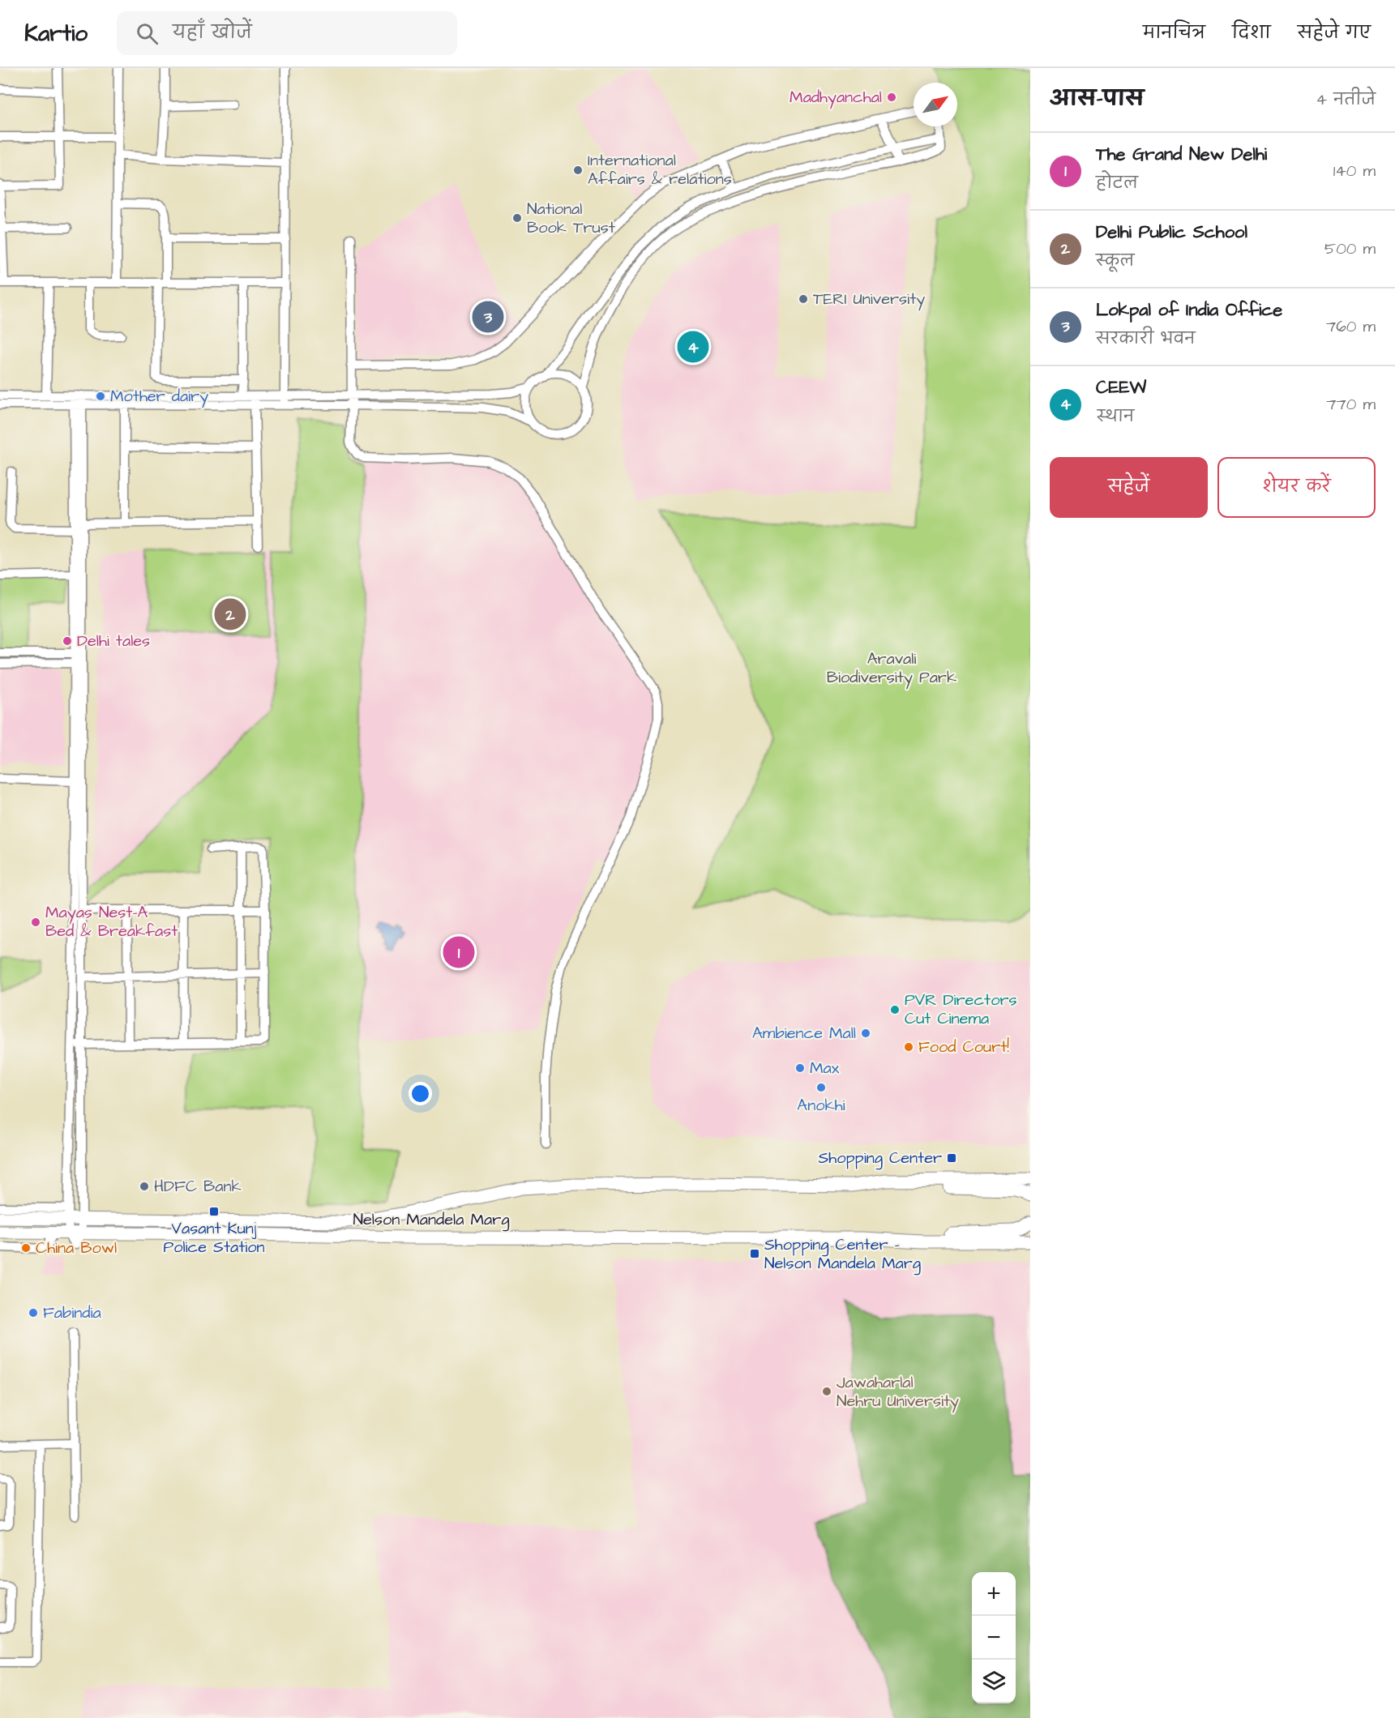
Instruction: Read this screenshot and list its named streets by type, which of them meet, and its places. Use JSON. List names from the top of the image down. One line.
{"streets":{"main road":["Nelson Mandela Marg"]},"parks":["Aravali Biodiversity Park"],"places":{"other":["Madhyanchal","International Affairs & relations","National Book Trust","TERI University","Mother dairy","Delhi tales","Mayas Nest-A Bed & Breakfast","PVR Directors Cut Cinema","Ambience Mall","Food Court!","Max","Anokhi","HDFC Bank","China Bowl","Fabindia","Jawaharlal Nehru University"],"transit":["Shopping Center","Vasant Kunj Police Station","Shopping Center - Nelson Mandela Marg"]},"north":"top right","page":{"header":"Kartio","search":"यहाँ खोजें","nav":["मानचित्र","दिशा","सहेजे गए"],"heading":["आस-पास","4 नतीजे"],"list":[{"mark":"1","name":"The Grand New Delhi","note":"होटल","value":"140 m"},{"mark":"2","name":"Delhi Public School","note":"स्कूल","value":"500 m"},{"mark":"3","name":"Lokpal of India Office","note":"सरकारी भवन","value":"760 m"},{"mark":"4","name":"CEEW","note":"स्थान","value":"770 m"}],"pins":["3","4","2","1"],"buttons":["सहेजें","शेयर करें"],"map_buttons":["+","−"]}}
